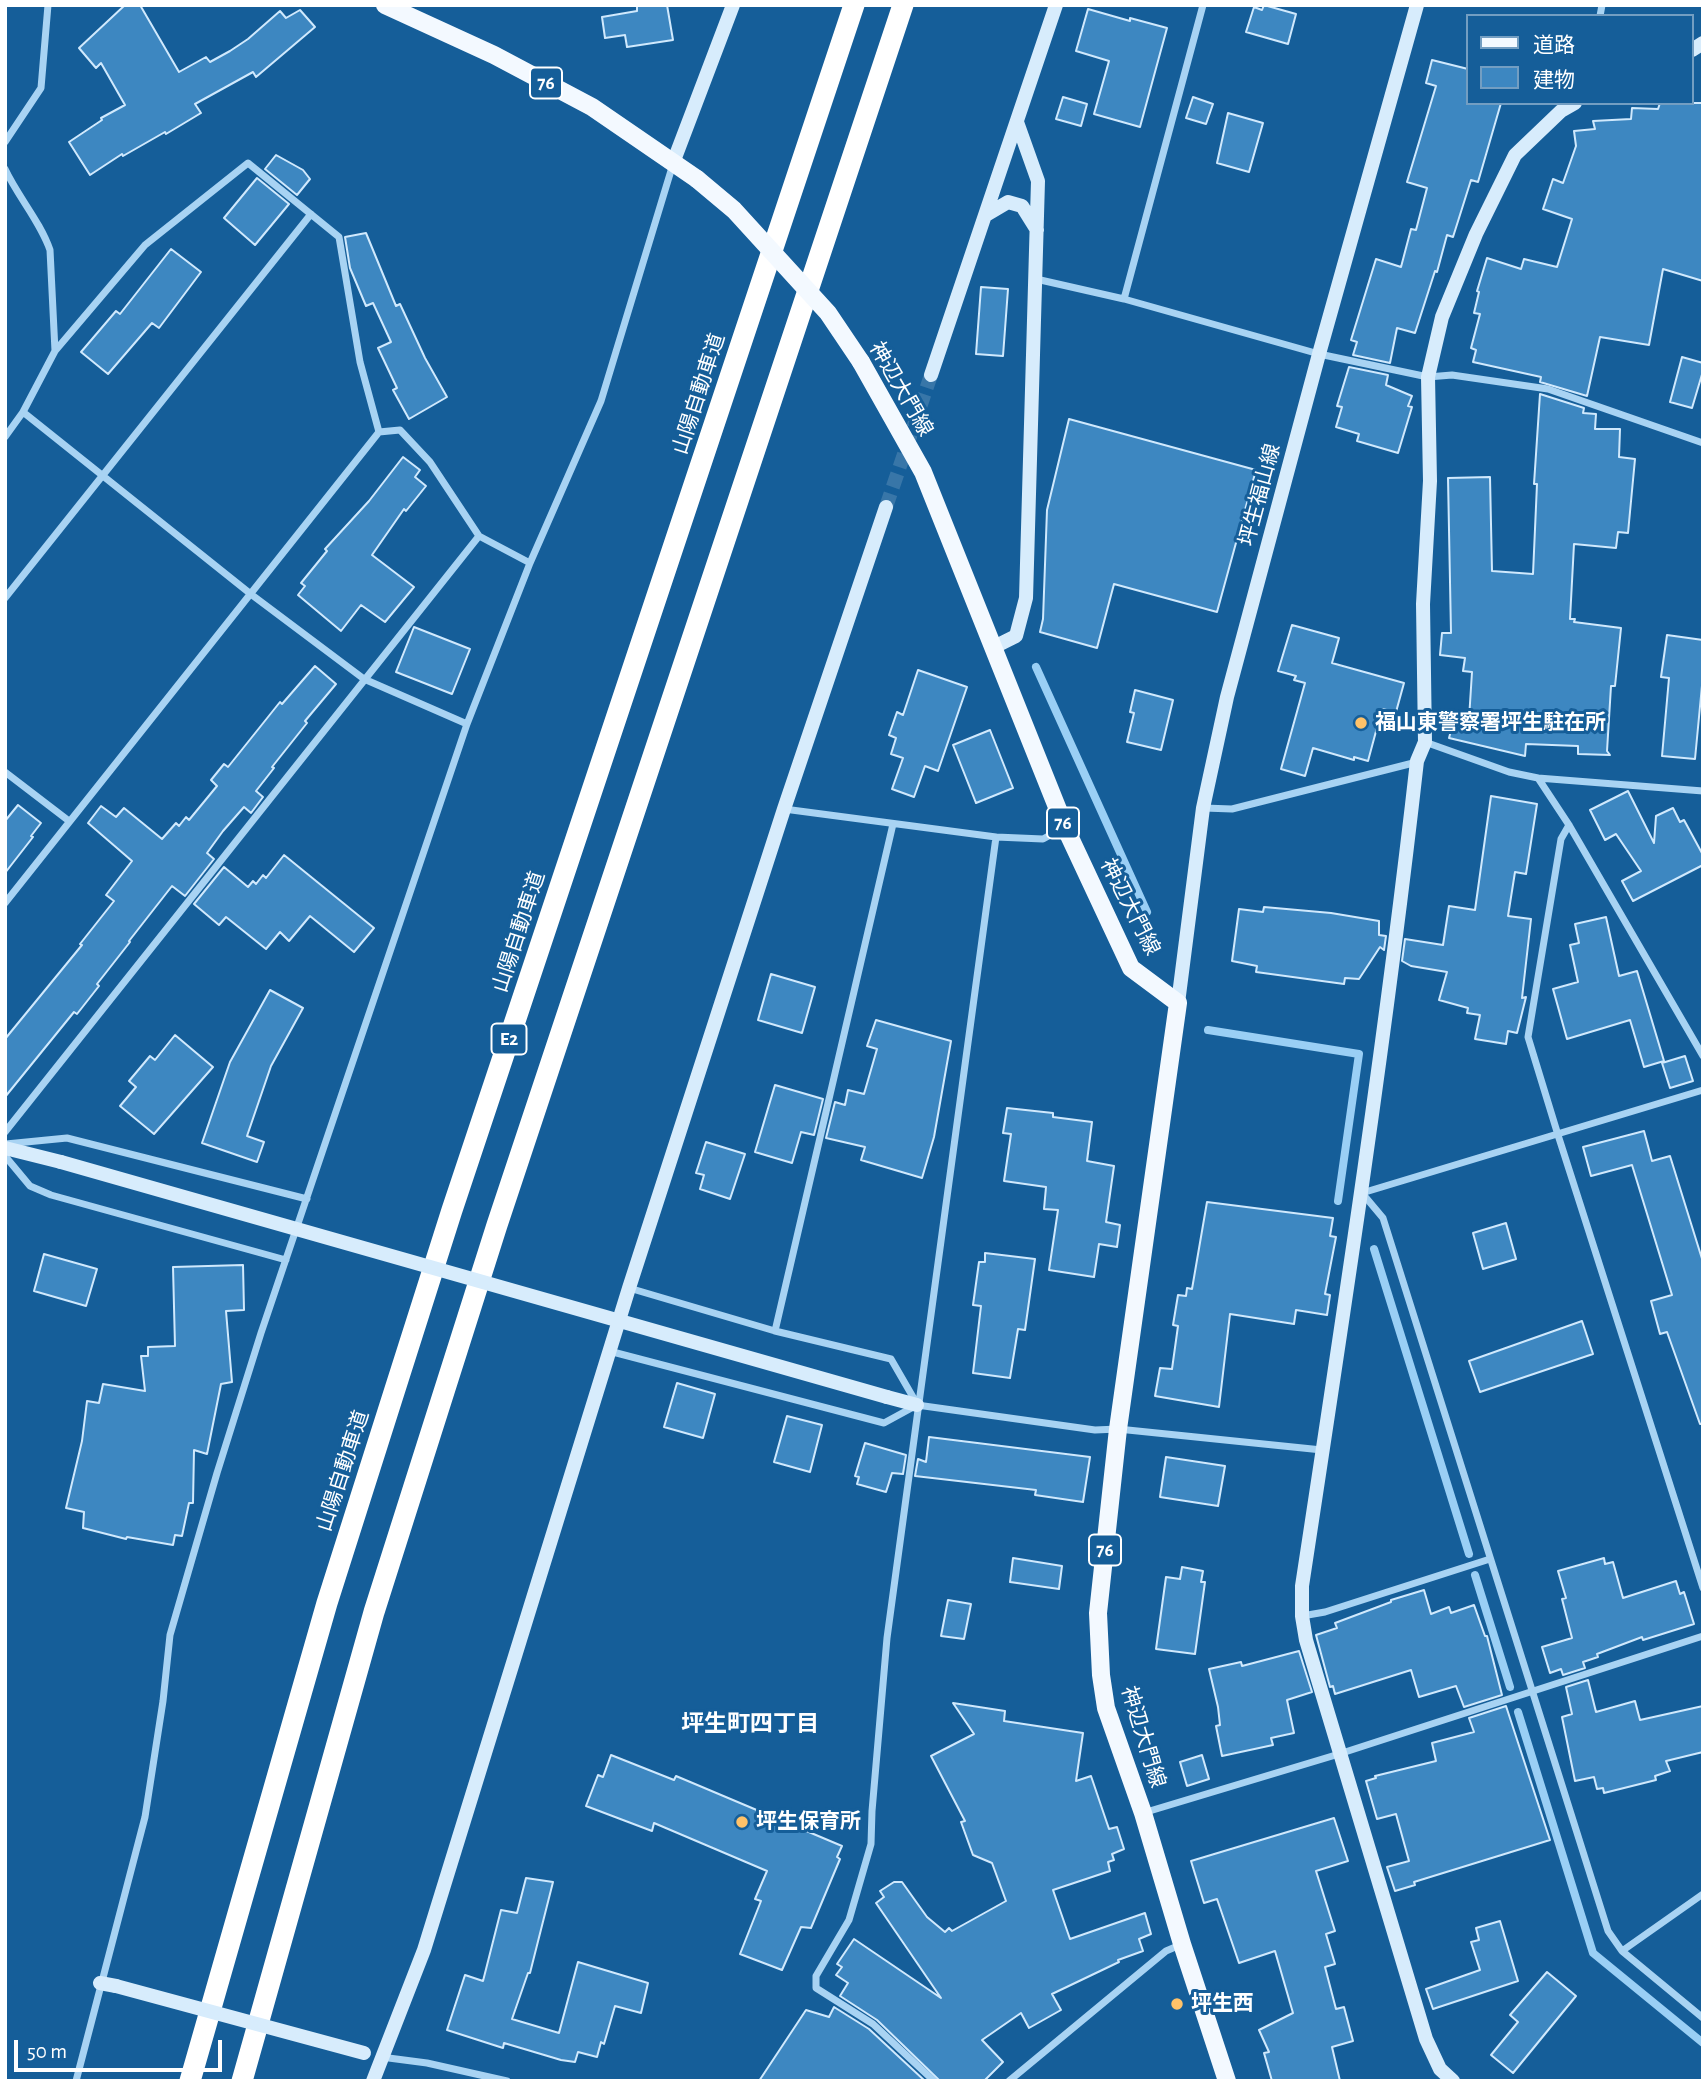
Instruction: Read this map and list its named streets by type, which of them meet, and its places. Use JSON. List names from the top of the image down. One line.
{"streets":{"highway":["山陽自動車道","E2"],"main road":["76","神辺大門線"],"street":["坪生福山線"]},"crossings":[["神辺大門線","坪生福山線"]],"districts":["坪生町四丁目"],"places":["福山東警察署坪生駐在所","坪生保育所","坪生西"],"legend":["道路","建物"],"scale_bar":"50 m"}
